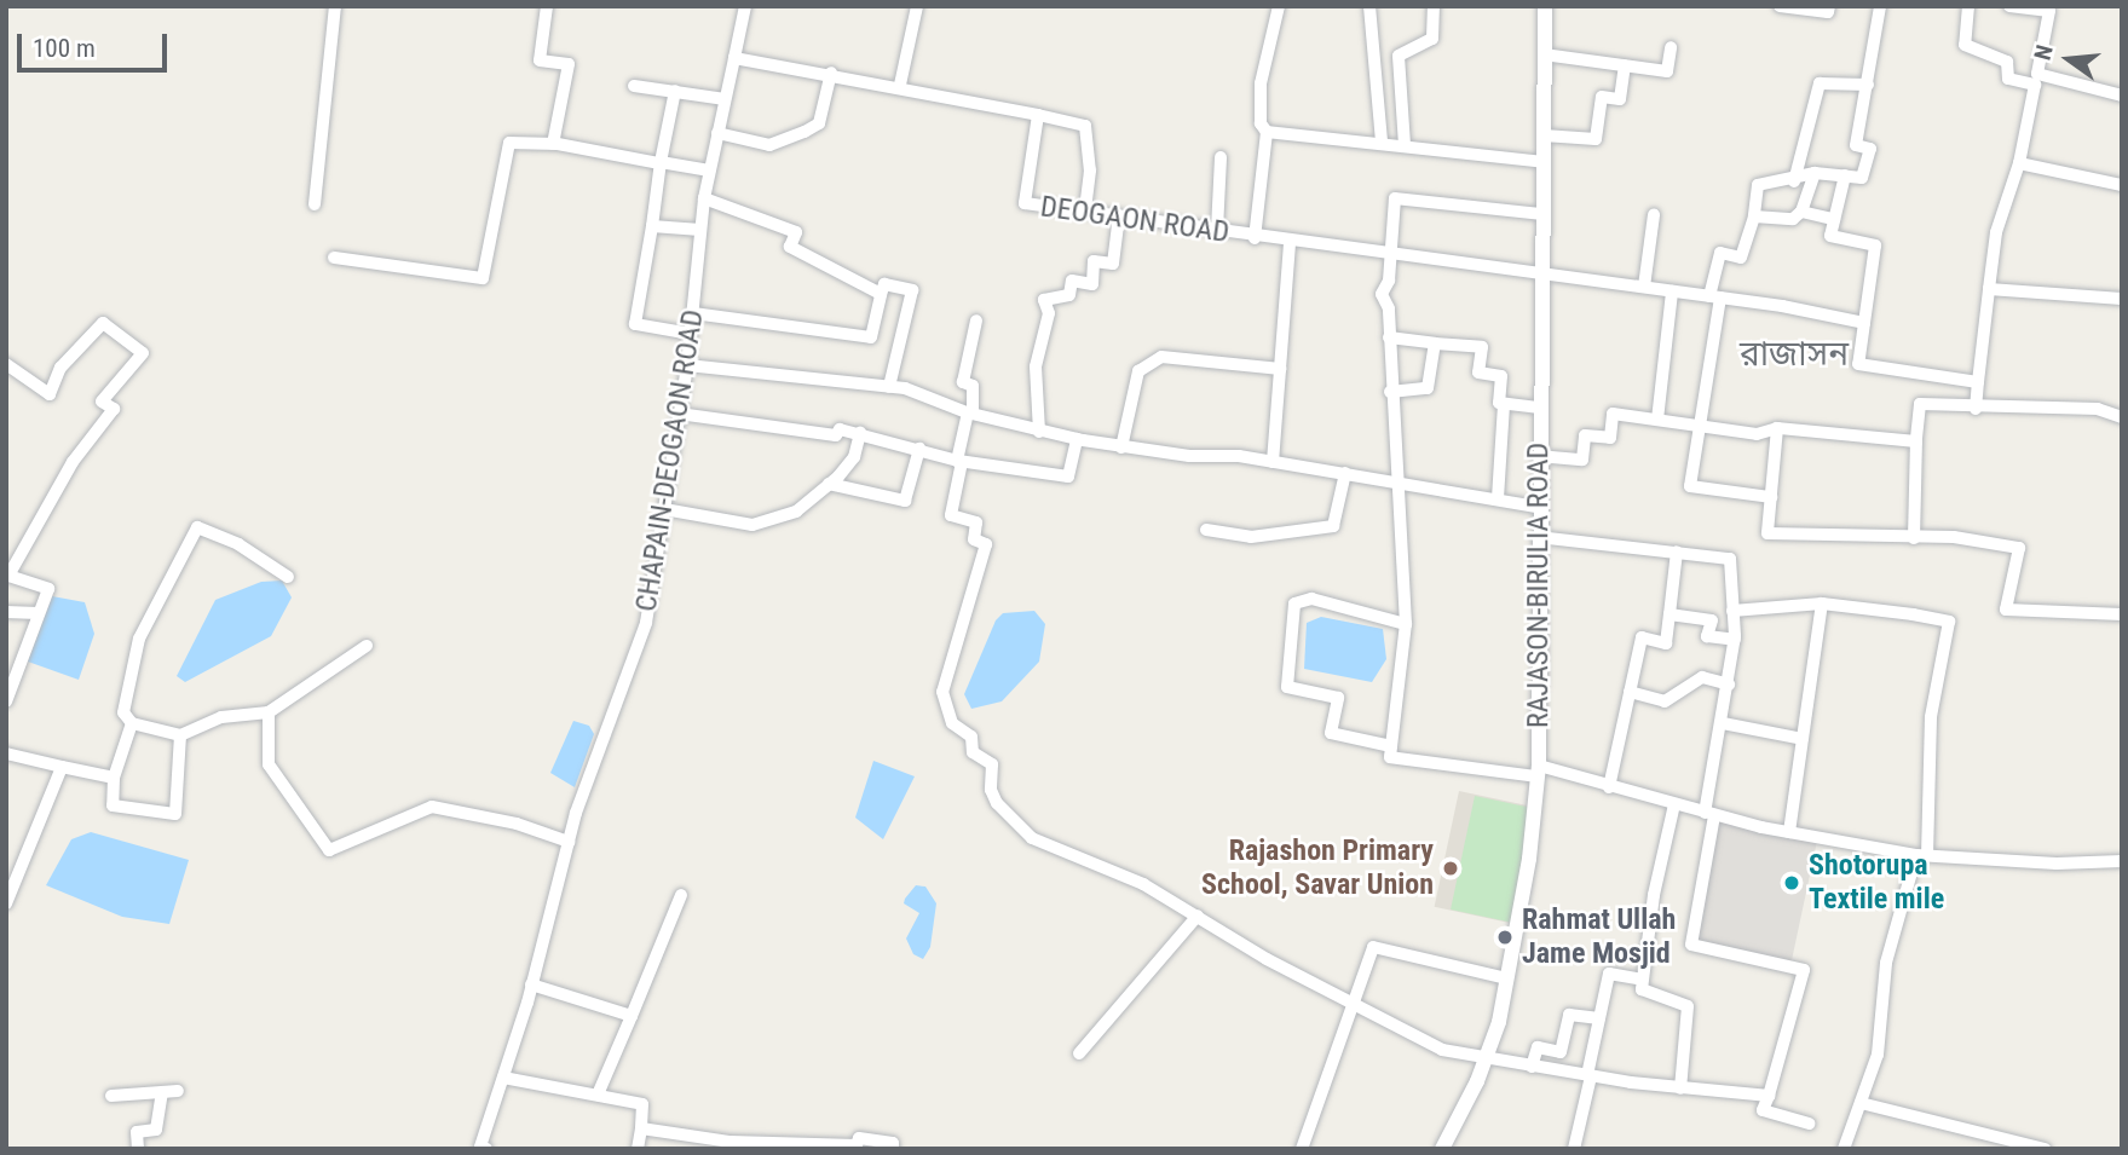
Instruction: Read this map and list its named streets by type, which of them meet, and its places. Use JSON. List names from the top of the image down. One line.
{"streets":{"street":["DEOGAON ROAD","CHAPAIN-DEOGAON ROAD","RAJASON-BIRULIA ROAD"]},"crossings":[["DEOGAON ROAD","RAJASON-BIRULIA ROAD"]],"districts":["রাজাসন"],"places":["Rajashon Primary School, Savar Union","Shotorupa Textile mile","Rahmat Ullah Jame Mosjid"],"scale_bar":"100 m","north":"left"}
